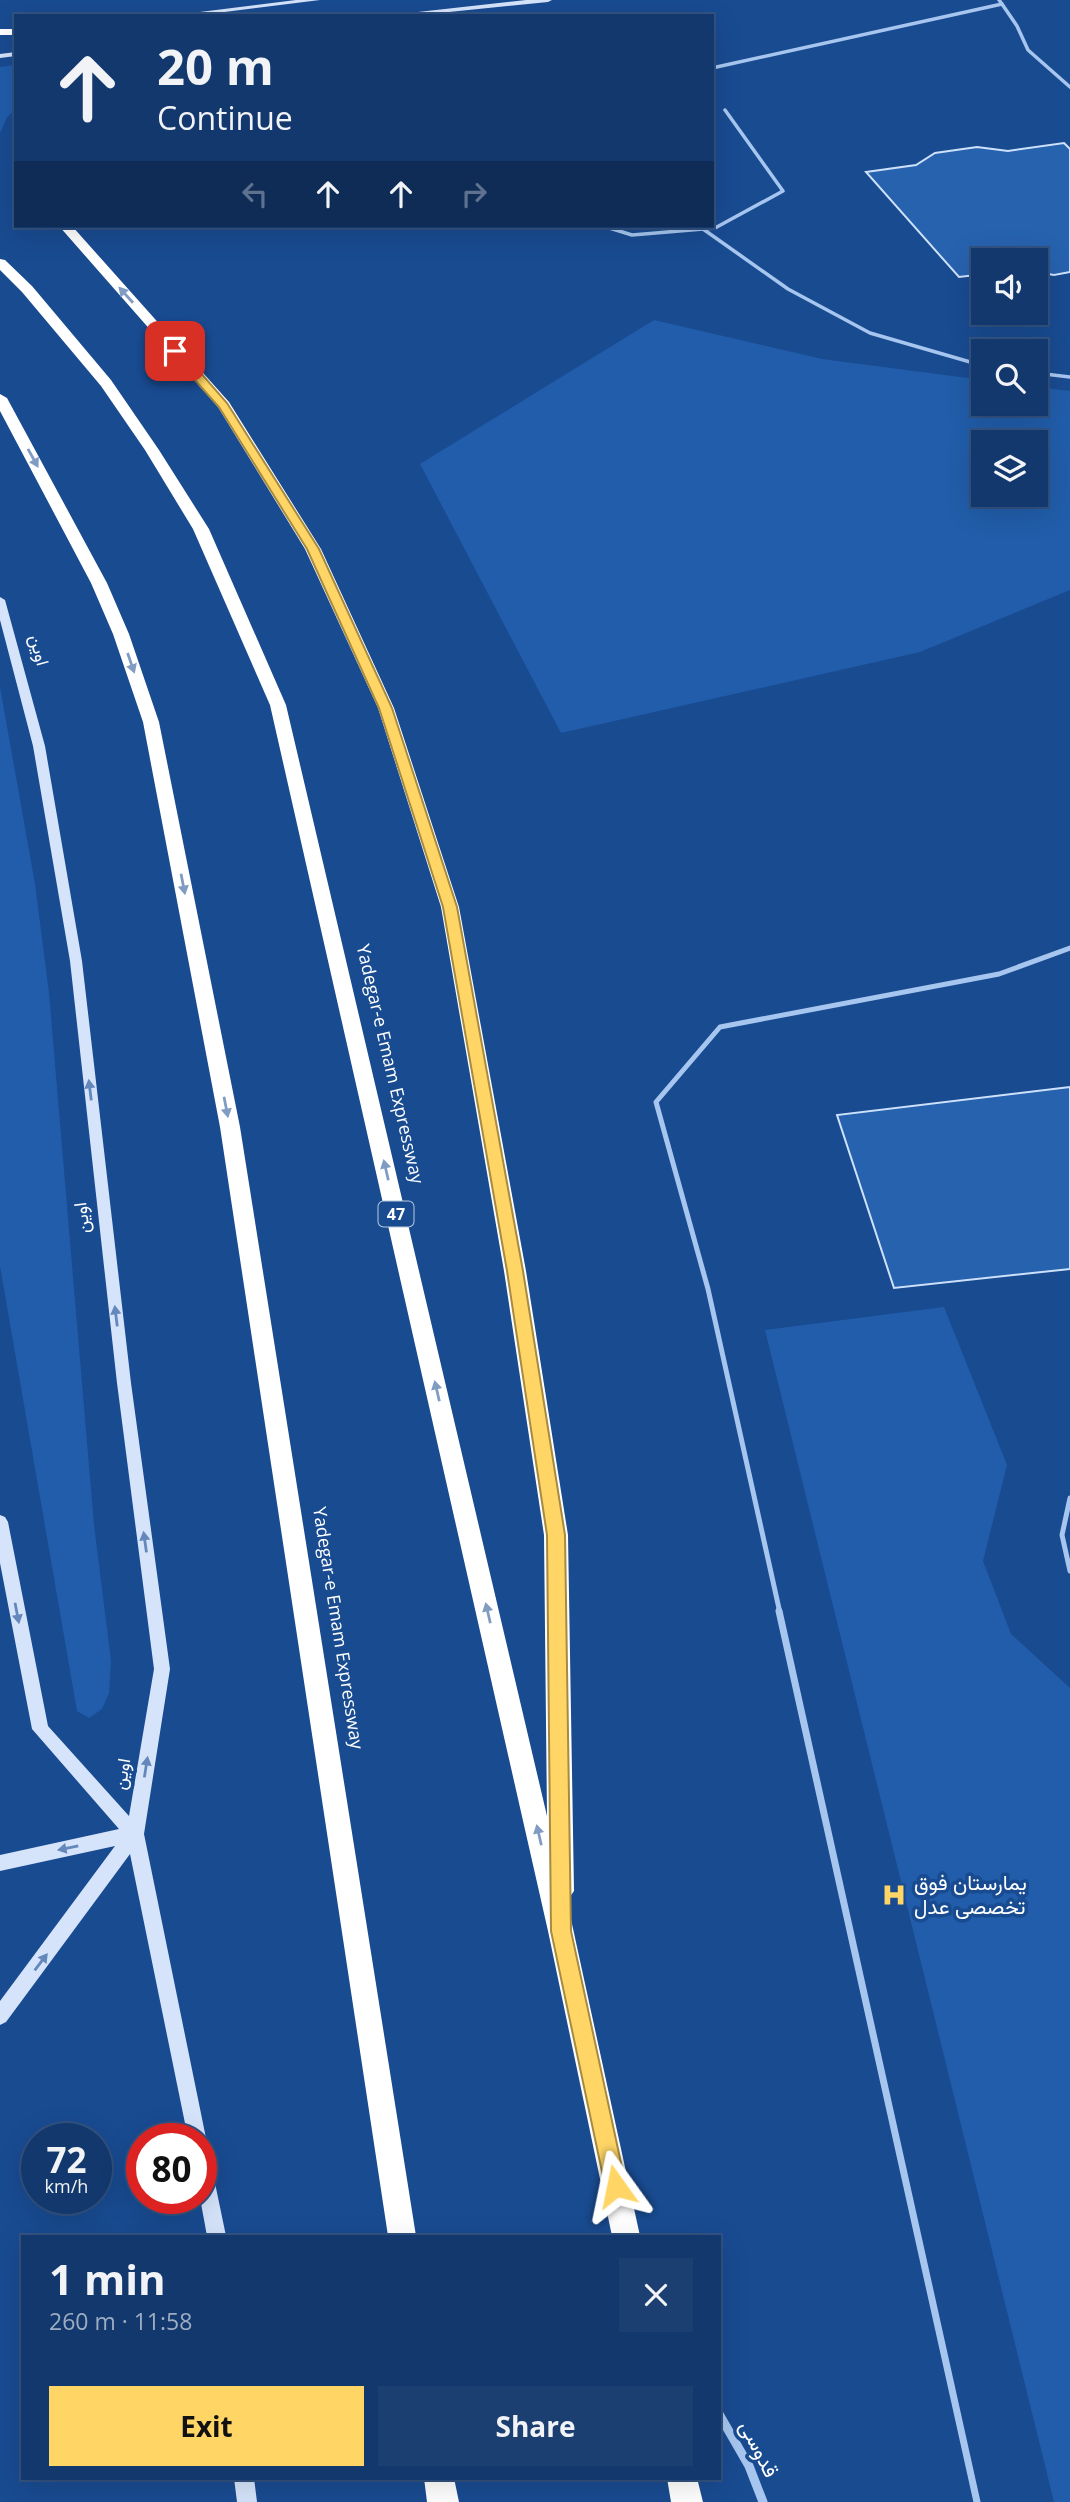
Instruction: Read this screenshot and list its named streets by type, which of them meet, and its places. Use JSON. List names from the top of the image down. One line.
{"streets":{"highway":["Yadegar-e Emam Expressway","47"],"main road":["اوین"],"street":["قدوسی"]},"places":{"hospital":["یمارستان فوق تخصصی عدل"]},"page":{"turn":["20 m","Continue"],"speed":"72 km/h","limit":"80","heading":["1 min","260 m · 11:58"],"buttons":["Exit","Share"]}}
